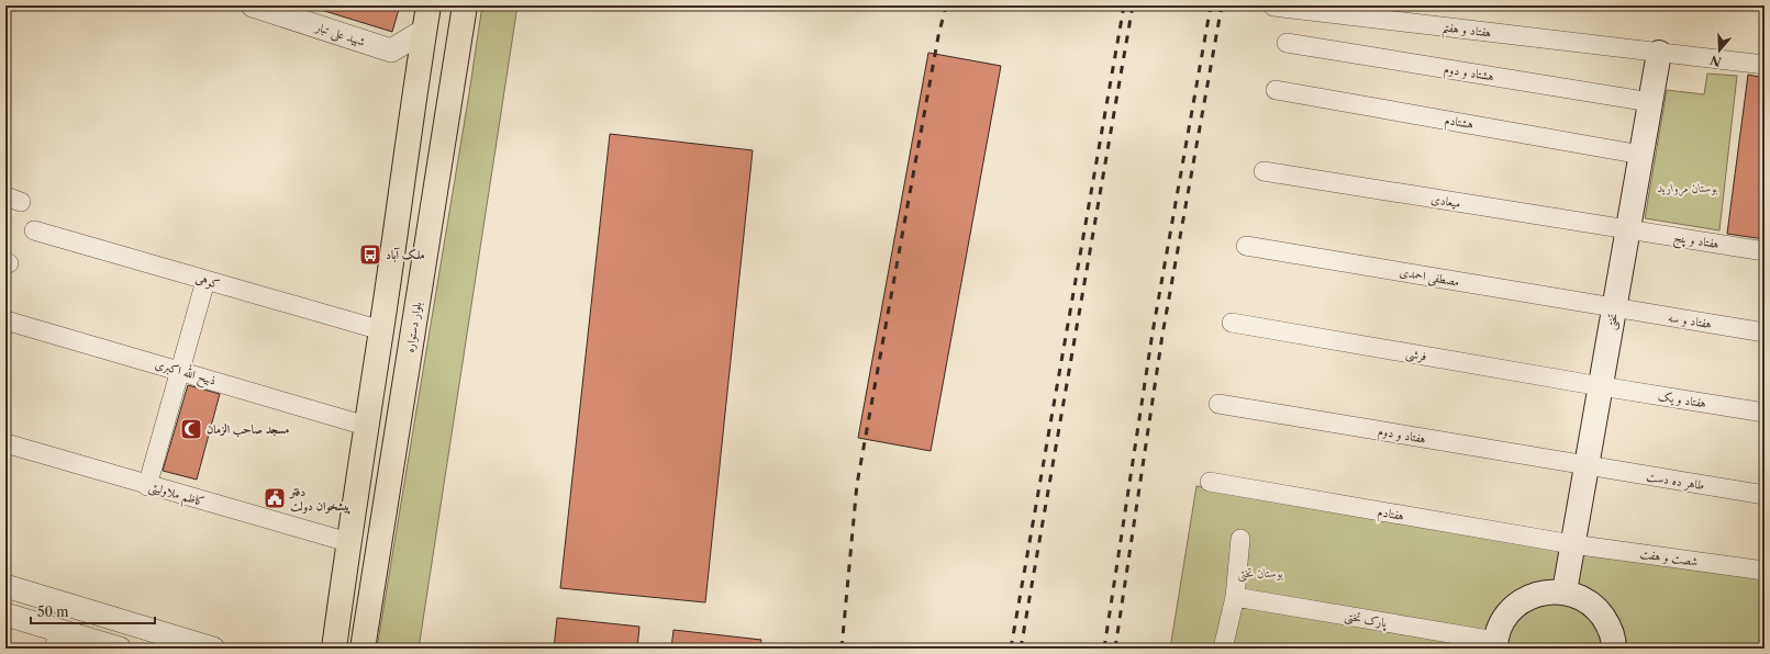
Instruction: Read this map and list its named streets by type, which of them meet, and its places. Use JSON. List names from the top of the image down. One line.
{"streets":{"main road":["تختی","بلوار دستواره"],"street":["هفتاد و هفتم","شهید علی تبار","هشتاد و دوم","هشتادم","میعادی","هفتاد و پنج","مصطفی احمدی","کوهی","هفتاد و سه","فرشی","ذبیح الله اکبری","هفتاد و یک","هفتاد و دوم","طاهر ده دست","کاظم ملاولیئی","هفتادم","شصت و هفت","پارک تختی"]},"crossings":[["هفتاد و هفتم","تختی"],["هشتاد و دوم","تختی"],["هشتادم","تختی"],["میعادی","هفتاد و پنج"],["میعادی","تختی"],["هفتاد و پنج","تختی"],["مصطفی احمدی","هفتاد و سه"],["مصطفی احمدی","تختی"],["هفتاد و سه","تختی"],["تختی","فرشی"],["تختی","هفتاد و یک"],["تختی","هفتاد و دوم"],["تختی","طاهر ده دست"],["تختی","هفتادم"],["تختی","شصت و هفت"],["فرشی","هفتاد و یک"],["هفتاد و دوم","طاهر ده دست"],["هفتادم","شصت و هفت"]],"parks":["بوستان مروارید","بوستان تختی"],"places":{"bus stop":["ملک آباد"],"mosque":["مسجد صاحب الزمان"],"public building":["دفتر پیشخوان دولت"]},"scale_bar":"50 m","north":"bottom"}
